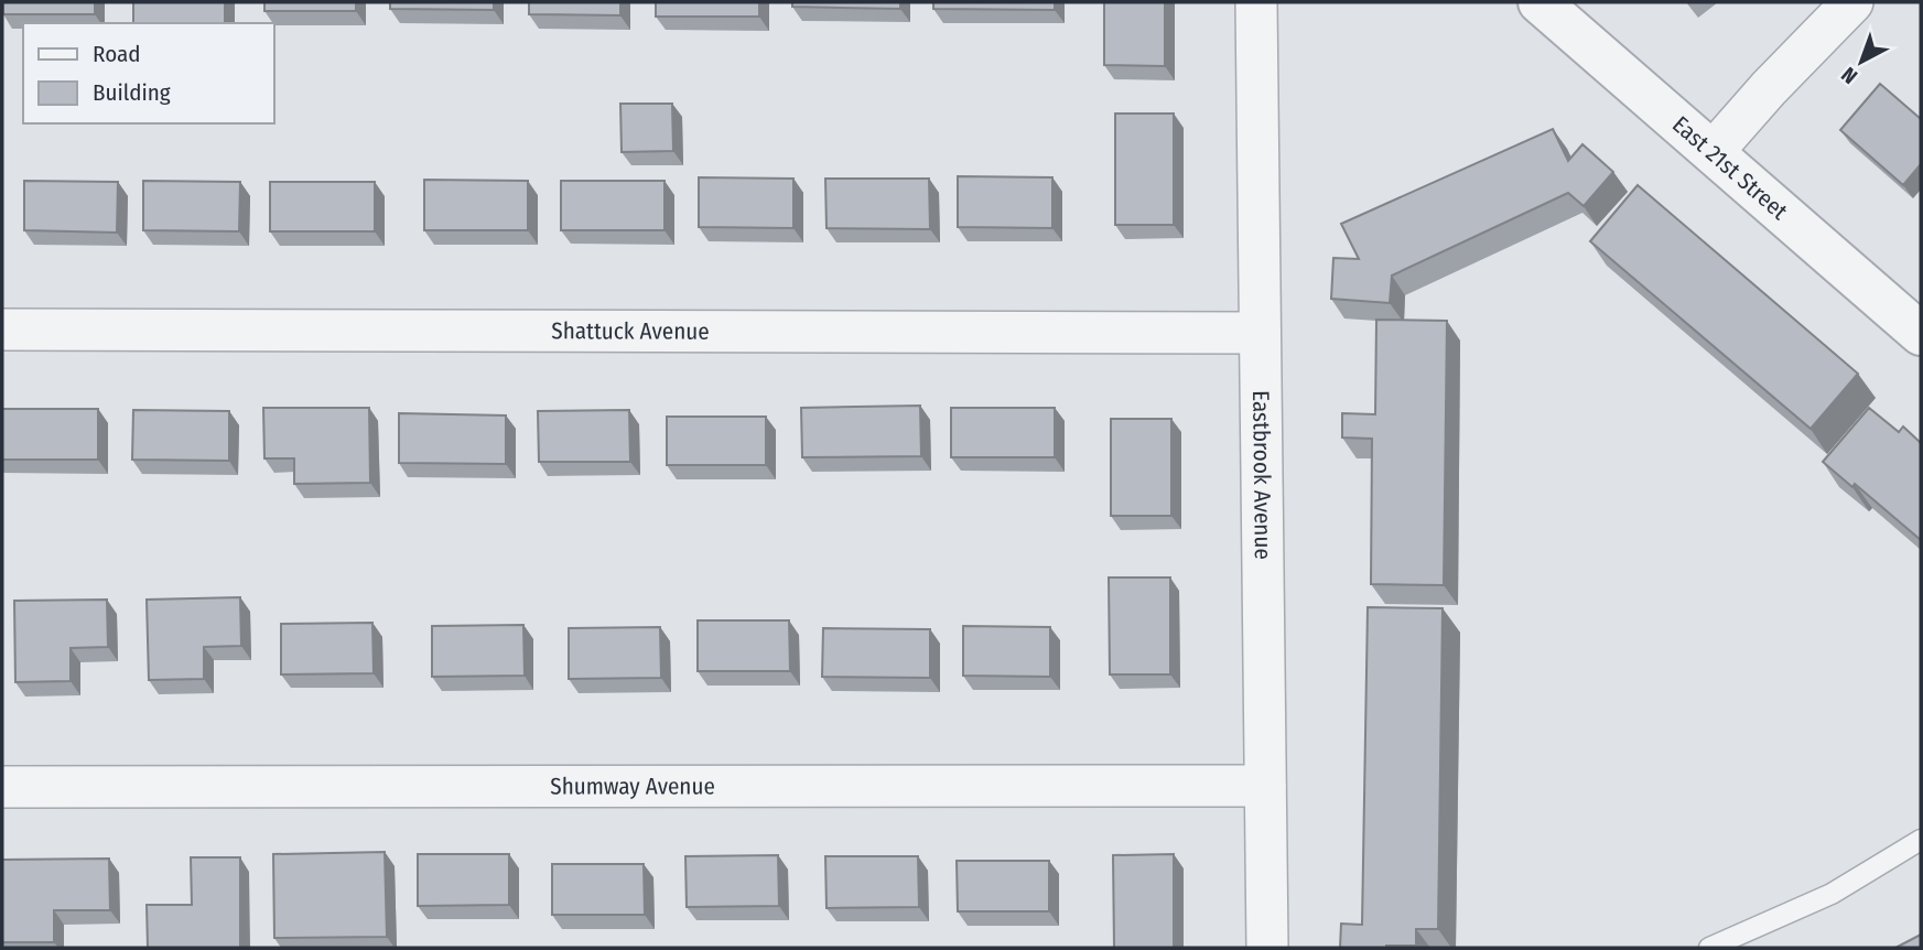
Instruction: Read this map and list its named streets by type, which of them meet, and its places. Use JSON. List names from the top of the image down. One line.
{"streets":{"street":["East 21st Street","Shattuck Avenue","Eastbrook Avenue","Shumway Avenue"]},"crossings":[["Shattuck Avenue","Eastbrook Avenue"],["Eastbrook Avenue","Shumway Avenue"]],"legend":["Road","Building"],"north":"bottom left"}
